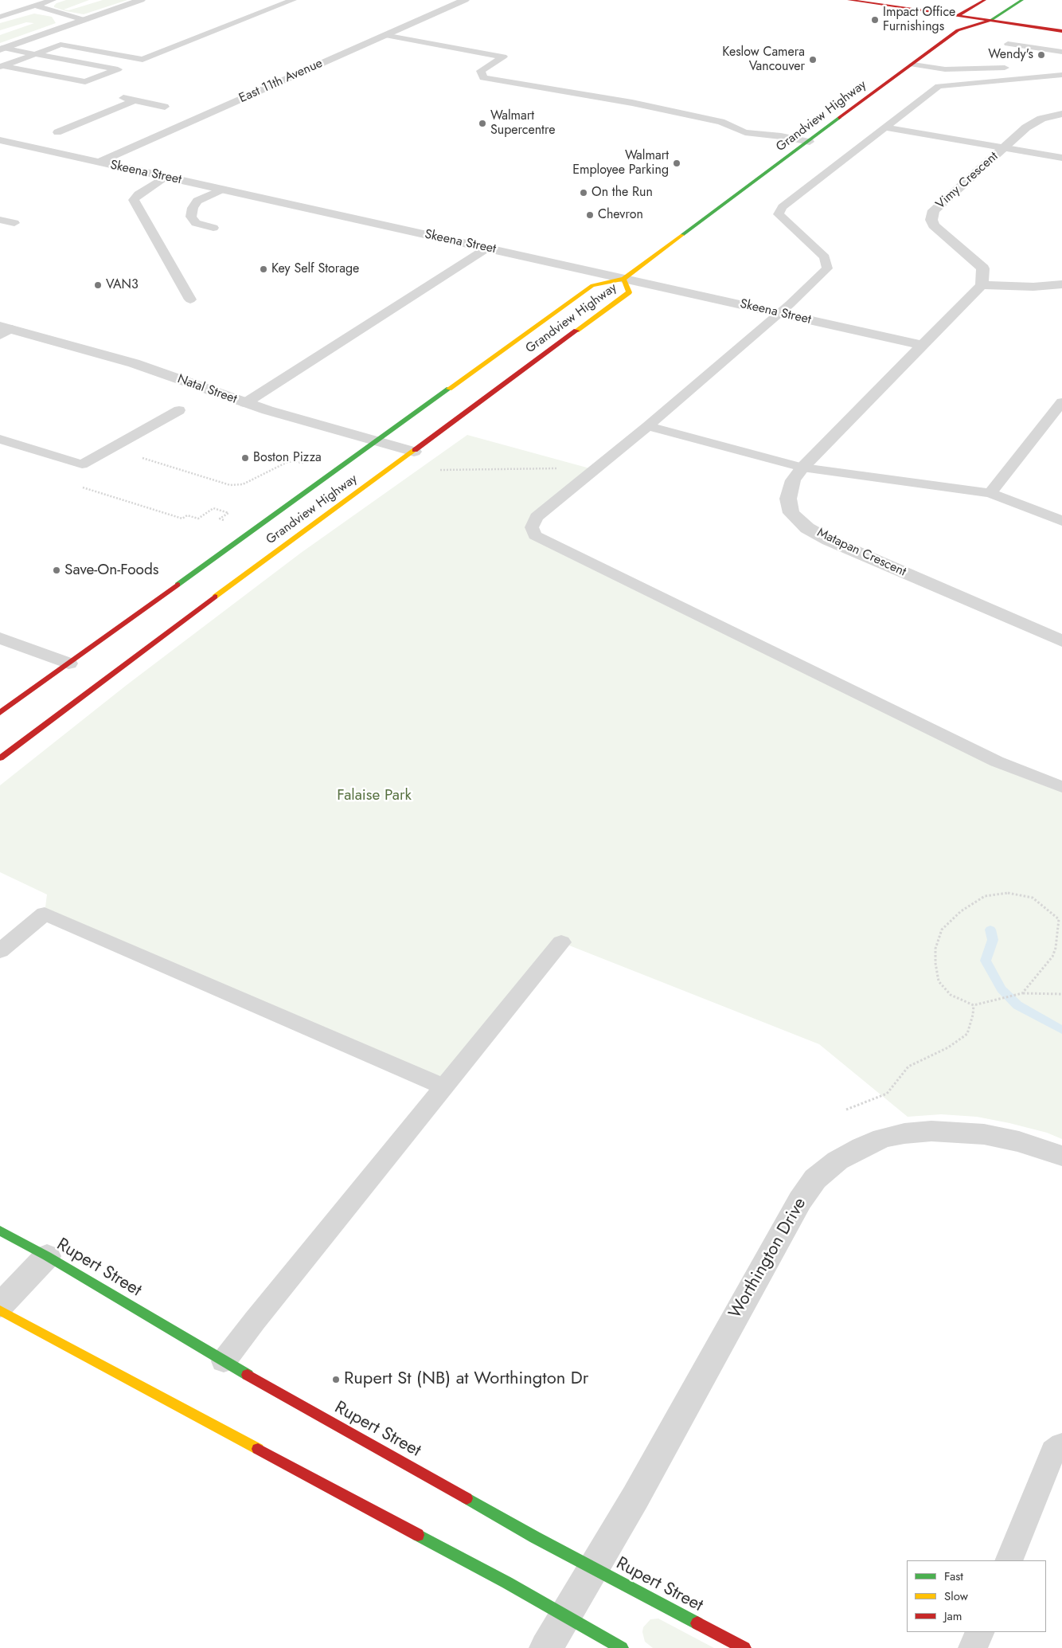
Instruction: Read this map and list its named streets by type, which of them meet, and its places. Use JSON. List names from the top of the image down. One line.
{"streets":{"main road":["Grandview Highway","Rupert Street"],"street":["East 11th Avenue","Skeena Street","Vimy Crescent","Natal Street","Matapan Crescent","Worthington Drive"]},"crossings":[["East 11th Avenue","Skeena Street"],["Grandview Highway","Skeena Street"],["Grandview Highway","Natal Street"],["Skeena Street","Matapan Crescent"],["Vimy Crescent","Matapan Crescent"],["Worthington Drive","Rupert Street"]],"parks":["Falaise Park"],"places":["Impact Office Furnishings","Wendy's","Keslow Camera Vancouver","Walmart Supercentre","Walmart Employee Parking","On the Run","Chevron","Key Self Storage","VAN3","Boston Pizza","Save-On-Foods","Rupert St (NB) at Worthington Dr"],"legend":["Fast","Slow","Jam"]}
